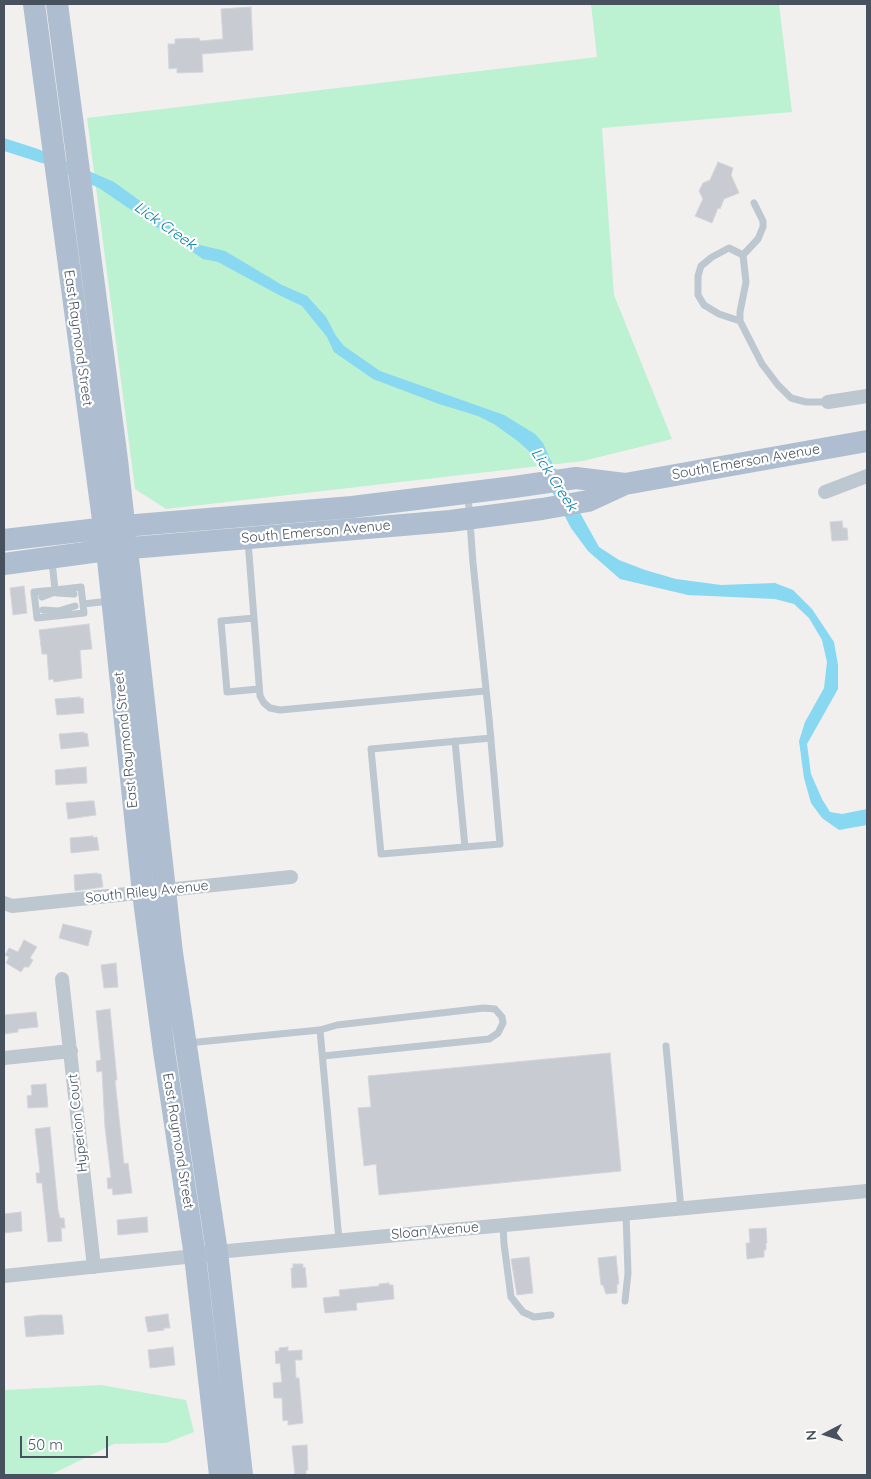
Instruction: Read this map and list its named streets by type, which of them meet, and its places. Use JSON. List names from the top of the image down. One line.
{"streets":{"main road":["East Raymond Street","South Emerson Avenue"],"street":["South Riley Avenue","Hyperion Court","Sloan Avenue"]},"crossings":[["East Raymond Street","South Emerson Avenue"],["East Raymond Street","South Riley Avenue"],["East Raymond Street","Sloan Avenue"],["Hyperion Court","Sloan Avenue"]],"water":["Lick Creek"],"scale_bar":"50 m","north":"left"}
